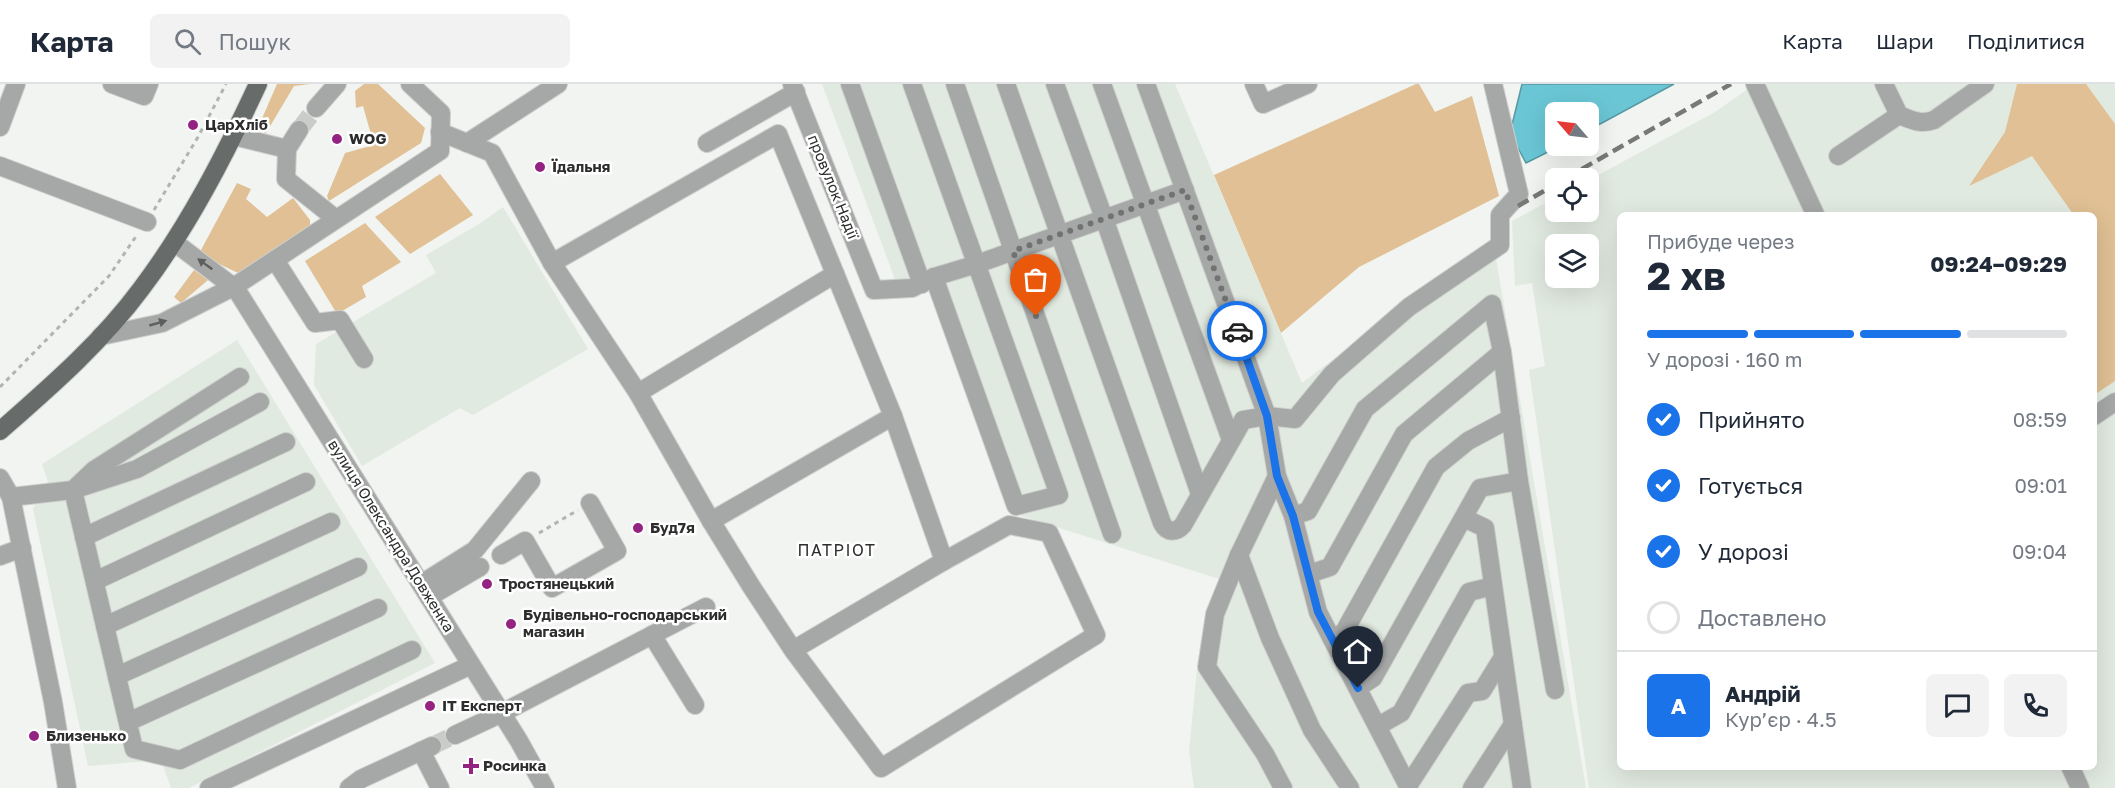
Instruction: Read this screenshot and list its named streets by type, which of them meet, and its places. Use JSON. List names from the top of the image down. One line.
{"streets":{"street":["провулок Надії","вулиця Олександра Довженка"]},"districts":["ПАТРІОТ"],"places":{"other":["ЦарХліб","WOG","Їдальня","Буд7я","Тростянецький","Будівельно-господарський магазин","IT Експерт","Близенько"],"health":["Росинка"]},"north":"top left","page":{"header":"Карта","search":"Пошук","nav":["Карта","Шари","Поділитися"],"heading":["2 хв","Прибуде через","09:24–09:29"],"panel":["Андрій","Кур’єр · 4.5"],"bar":"У дорозі · 160 m","list":[["Прийнято","08:59"],["Готується","09:01"],["У дорозі","09:04"],"Доставлено"],"round":"А"}}
